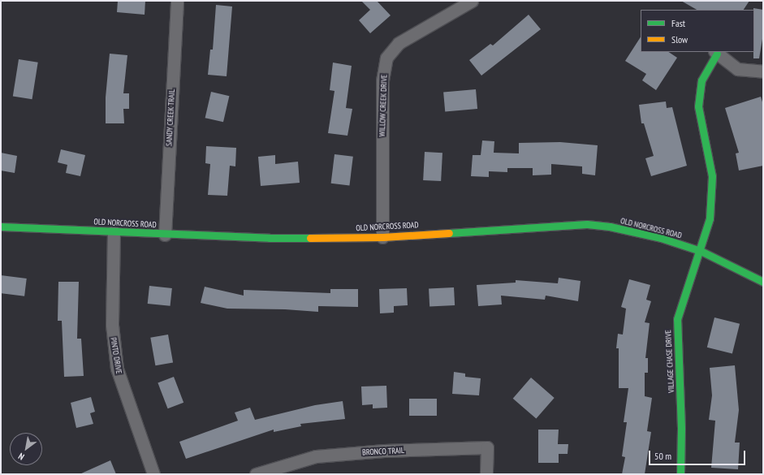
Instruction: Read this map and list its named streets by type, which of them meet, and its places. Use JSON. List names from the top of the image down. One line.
{"streets":{"street":["WILLOW CREEK DRIVE","SANDY CREEK TRAIL","OLD NORCROSS ROAD","PINTO DRIVE","VILLAGE CHASE DRIVE","BRONCO TRAIL"]},"crossings":[["WILLOW CREEK DRIVE","OLD NORCROSS ROAD"],["SANDY CREEK TRAIL","OLD NORCROSS ROAD"],["OLD NORCROSS ROAD","PINTO DRIVE"],["OLD NORCROSS ROAD","VILLAGE CHASE DRIVE"]],"legend":["Fast","Slow"],"scale_bar":"50 m","north":"bottom left"}
